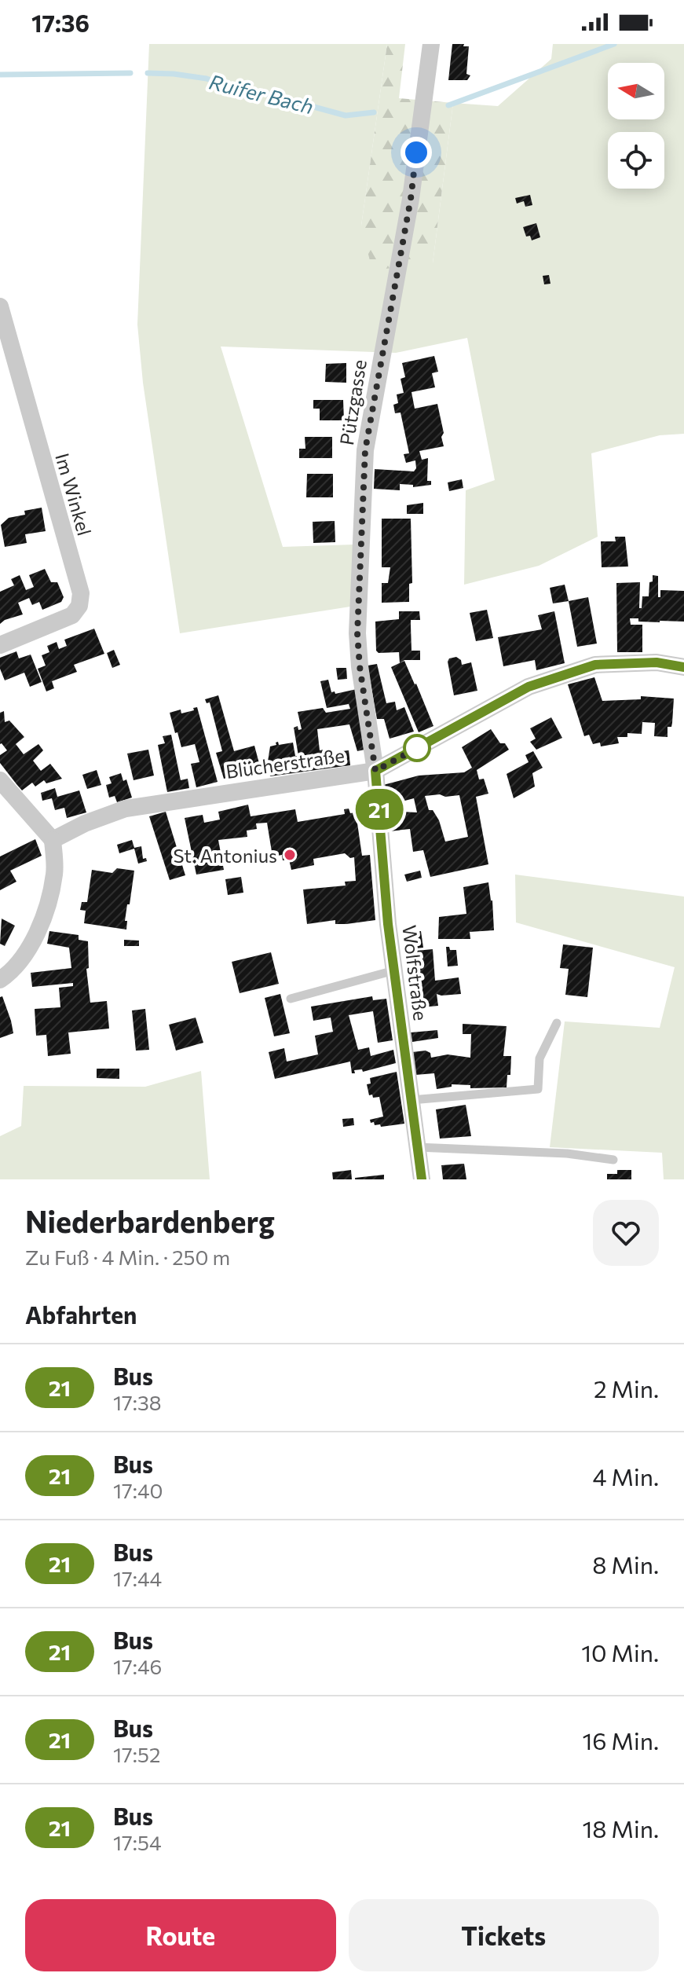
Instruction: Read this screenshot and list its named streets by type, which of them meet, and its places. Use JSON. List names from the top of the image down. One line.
{"streets":{"street":["Pützgasse","Im Winkel","Blücherstraße","Wolfstraße"]},"crossings":[["Pützgasse","Blücherstraße"],["Pützgasse","Wolfstraße"],["Blücherstraße","Wolfstraße"]],"water":["Ruifer Bach"],"places":["St. Antonius"],"lines":["bus line 21"],"north":"left","page":{"status":"17:36","on_map":"21","heading":[["Niederbardenberg","Zu Fuß · 4 Min. · 250 m"],"Abfahrten"],"list":[{"mark":"21","name":"Bus","note":"17:38","value":"2 Min."},{"mark":"21","name":"Bus","note":"17:40","value":"4 Min."},{"mark":"21","name":"Bus","note":"17:44","value":"8 Min."},{"mark":"21","name":"Bus","note":"17:46","value":"10 Min."},{"mark":"21","name":"Bus","note":"17:52","value":"16 Min."},{"mark":"21","name":"Bus","note":"17:54","value":"18 Min."}],"buttons":["Route","Tickets"]}}
